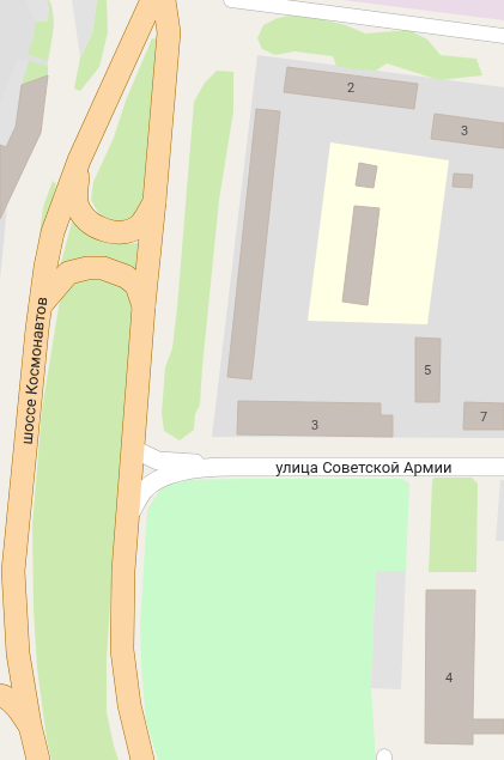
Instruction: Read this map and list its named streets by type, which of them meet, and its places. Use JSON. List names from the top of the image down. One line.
{"streets":{"main road":["шоссе Космонавтов"],"street":["улица Советской Армии"]},"house_numbers":["2","3","5","7","3","4"]}
